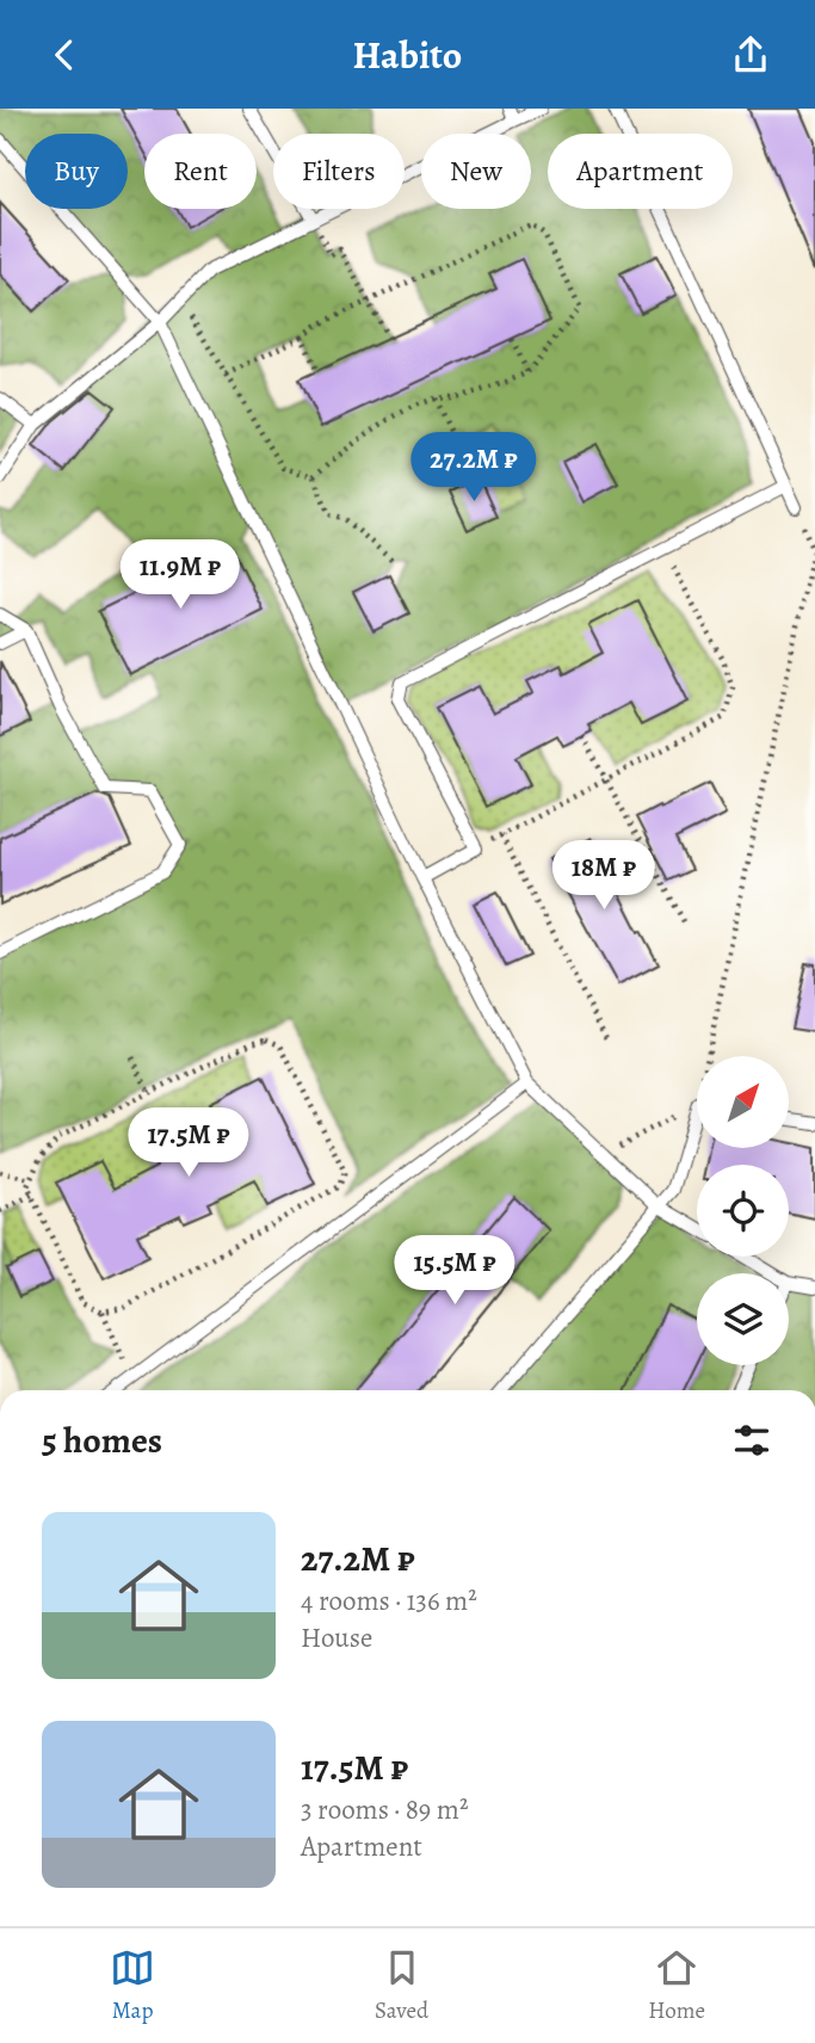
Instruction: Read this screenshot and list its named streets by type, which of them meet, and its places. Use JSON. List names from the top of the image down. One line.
{"north":"top right","page":{"header":"Habito","chip":["Buy","Rent","Filters","New","Apartment"],"price":["27.2M ₽","11.9M ₽","18M ₽","17.5M ₽","15.5M ₽"],"heading":"5 homes","list":[{"name":"27.2M ₽","note":"4 rooms · 136 m² · House"},{"name":"17.5M ₽","note":"3 rooms · 89 m² · Apartment"}],"tabs":["Map","Saved","Home"]}}
